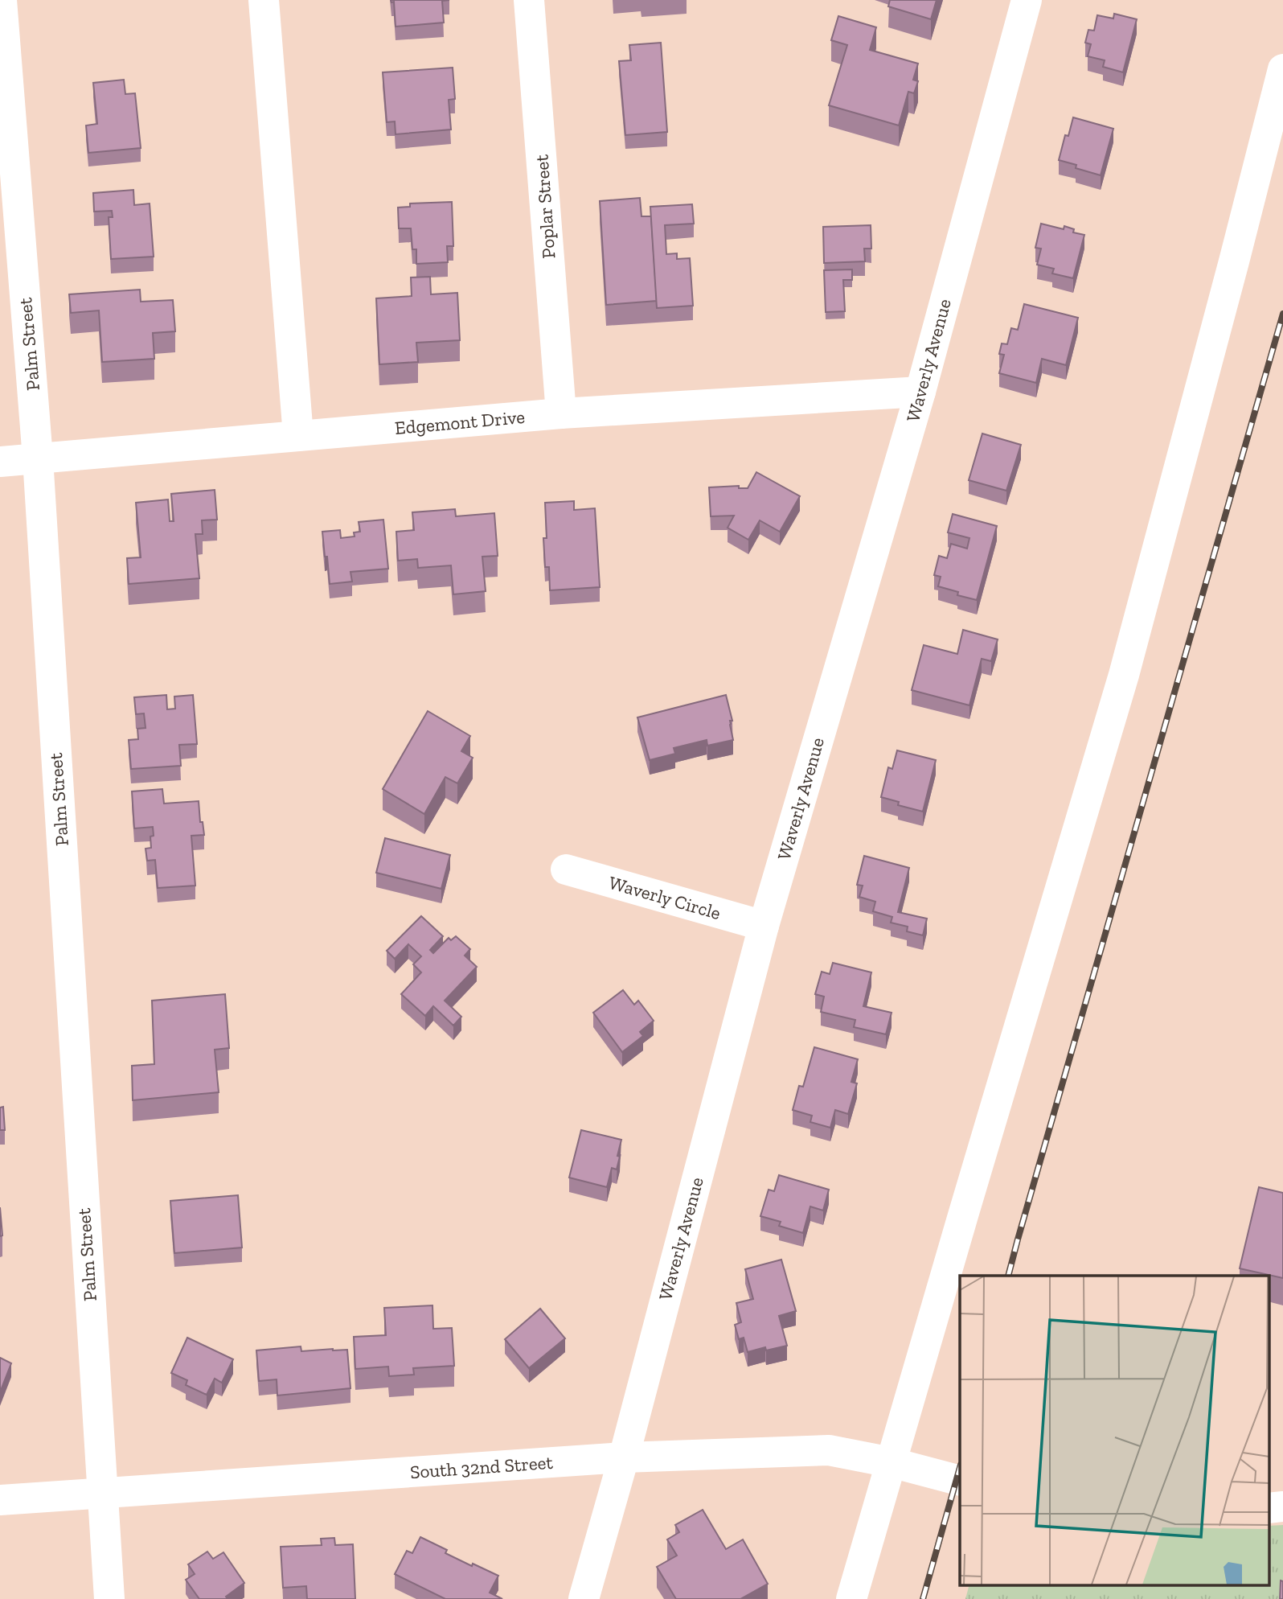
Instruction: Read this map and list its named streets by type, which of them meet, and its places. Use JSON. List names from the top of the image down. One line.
{"streets":{"street":["Poplar Street","Palm Street","Waverly Avenue","Edgemont Drive","Waverly Circle","South 32nd Street"]},"crossings":[["Poplar Street","Edgemont Drive"],["Palm Street","Edgemont Drive"],["Palm Street","South 32nd Street"],["Waverly Avenue","Edgemont Drive"],["Waverly Avenue","Waverly Circle"],["Waverly Avenue","South 32nd Street"]]}
